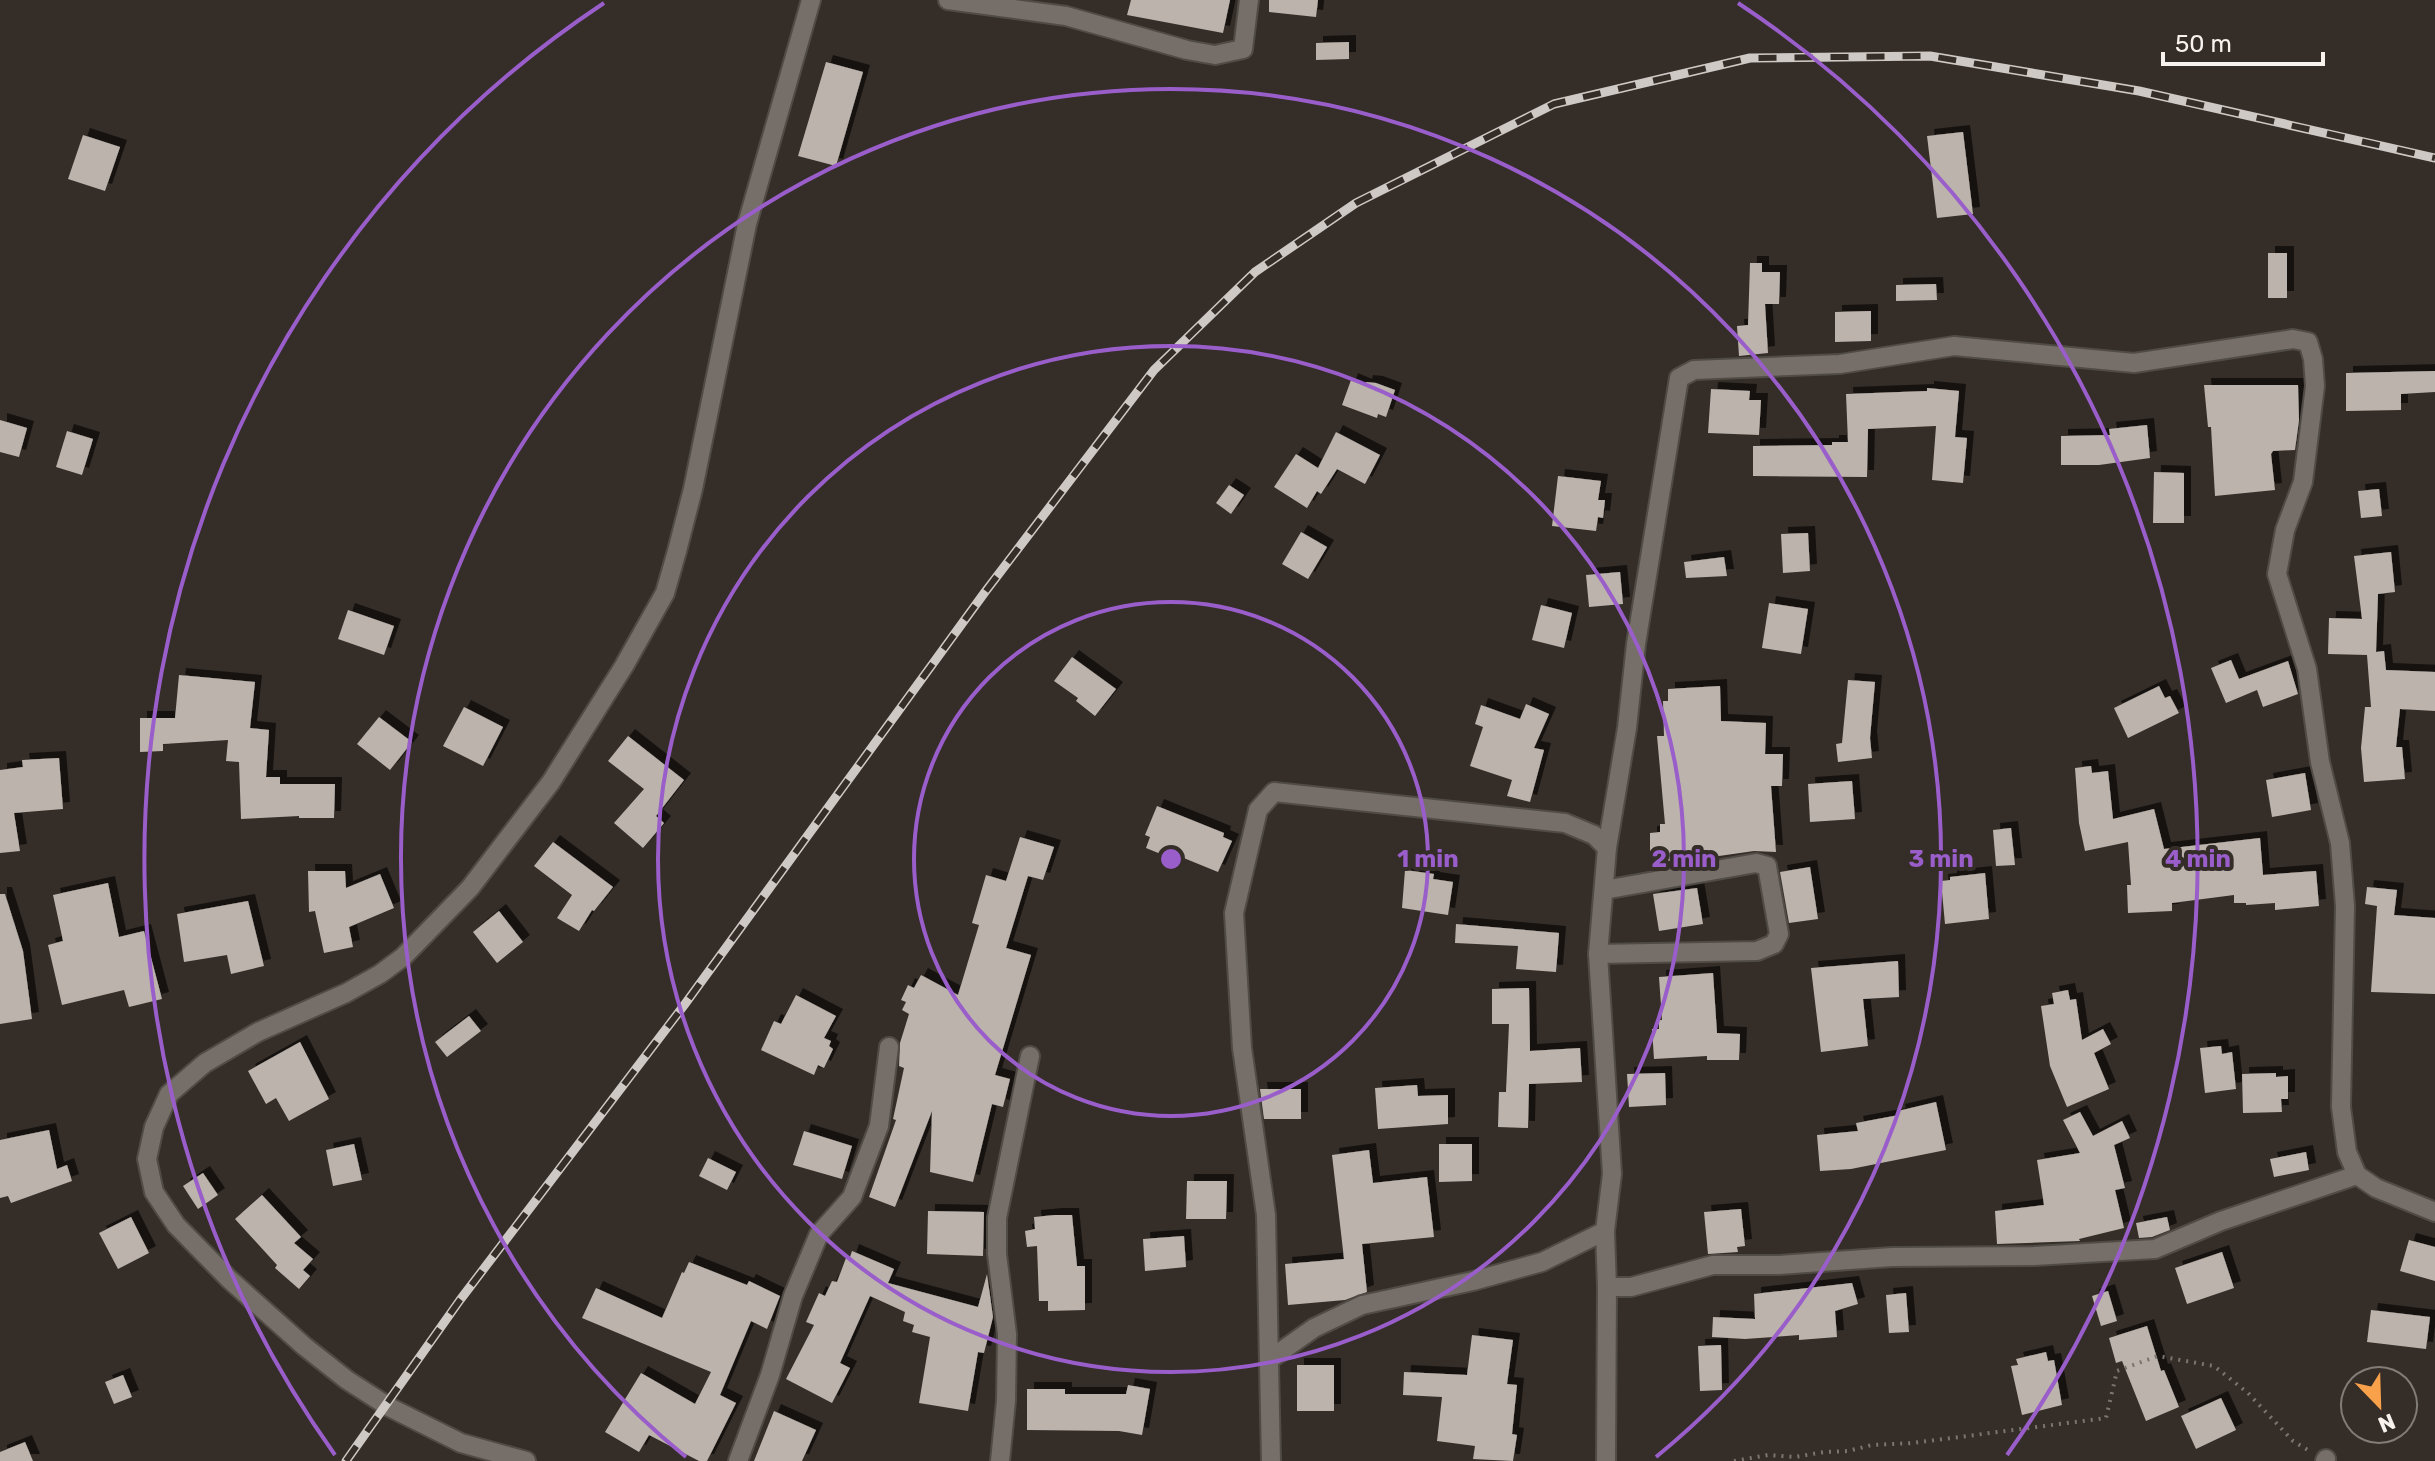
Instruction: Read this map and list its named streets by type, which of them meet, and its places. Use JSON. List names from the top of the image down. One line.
{"scale_bar":"50 m","north":"bottom right","rings":["1 min","2 min","3 min","4 min"]}
